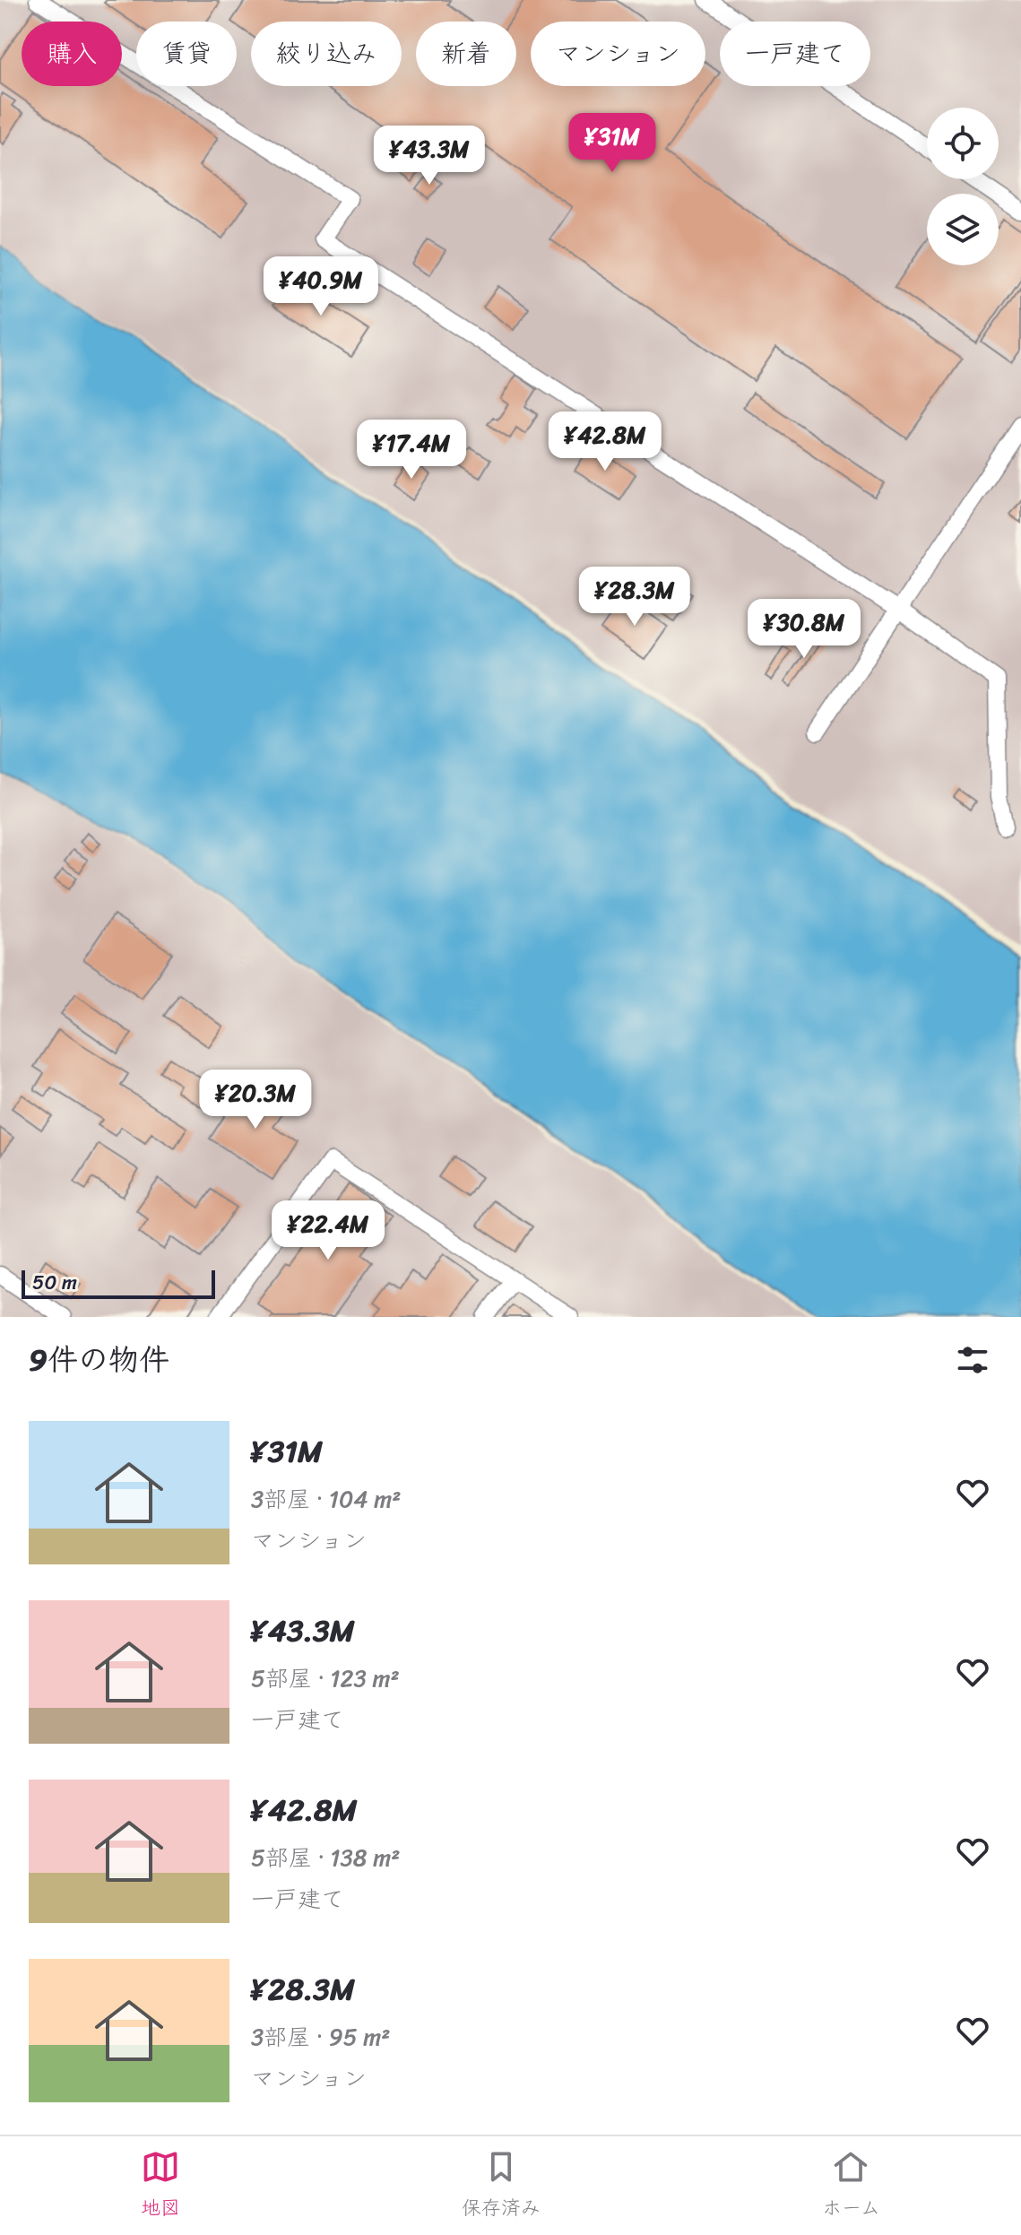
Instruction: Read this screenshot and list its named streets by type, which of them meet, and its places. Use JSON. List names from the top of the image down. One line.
{"scale_bar":"50 m","page":{"chip":["購入","賃貸","絞り込み","新着","マンション","一戸建て"],"price":["¥31M","¥43.3M","¥40.9M","¥42.8M","¥17.4M","¥28.3M","¥30.8M","¥20.3M","¥22.4M"],"scale":"50 m","heading":"9件の物件","list":[{"name":"¥31M","note":"3部屋 · 104 m² · マンション"},{"name":"¥43.3M","note":"5部屋 · 123 m² · 一戸建て"},{"name":"¥42.8M","note":"5部屋 · 138 m² · 一戸建て"},{"name":"¥28.3M","note":"3部屋 · 95 m² · マンション"}],"tabs":["地図","保存済み","ホーム"]}}
